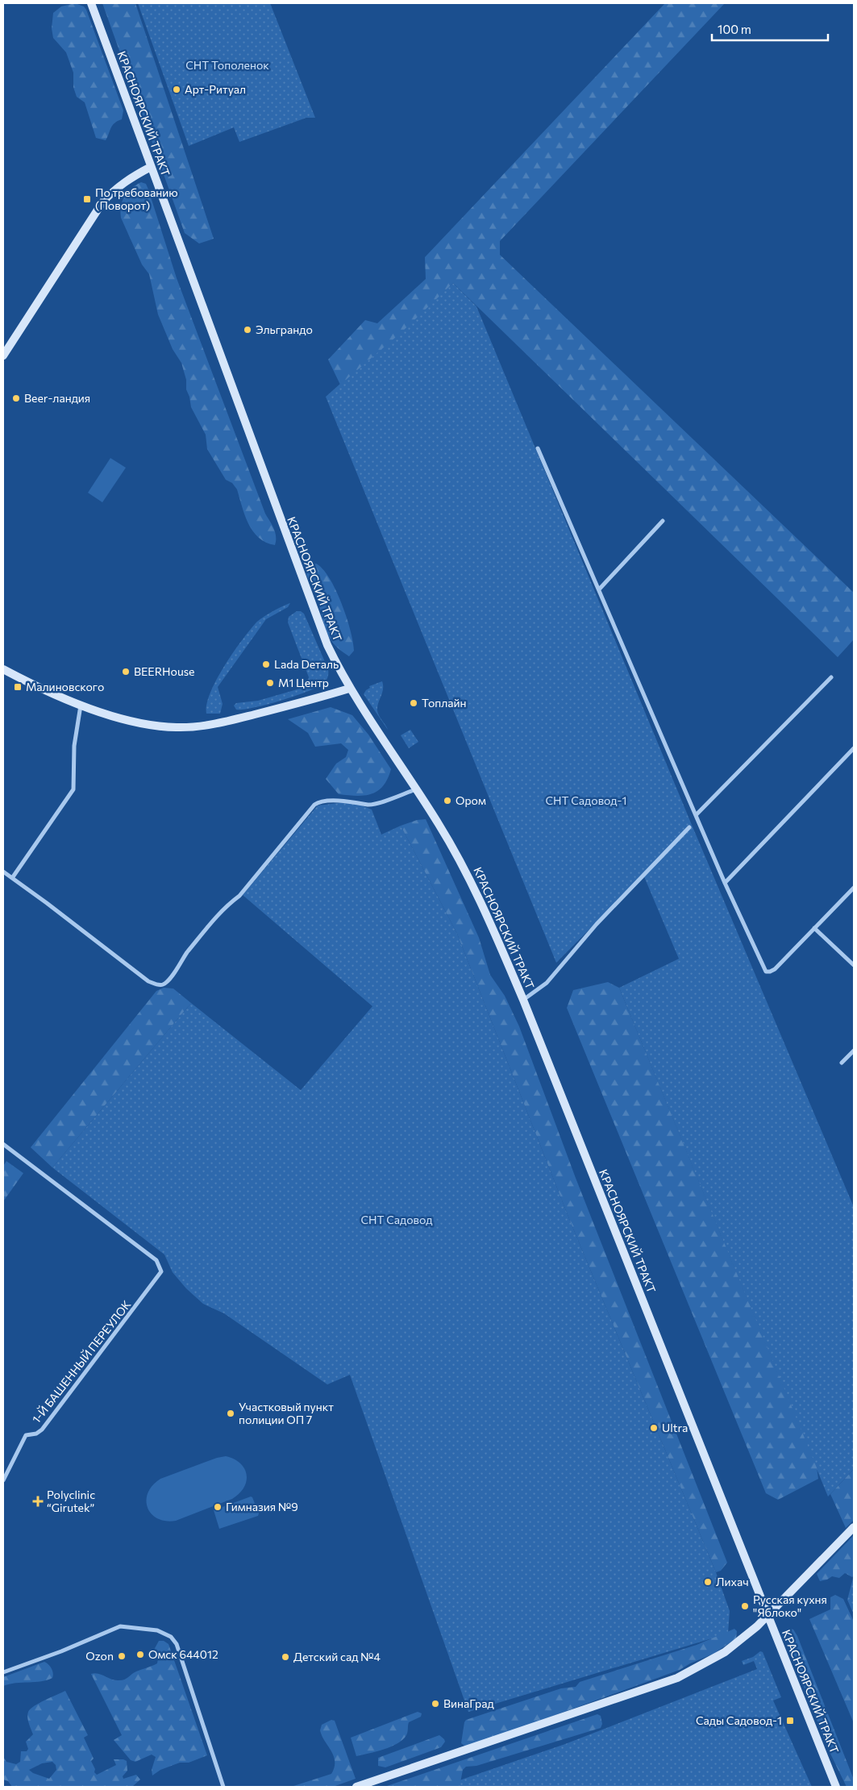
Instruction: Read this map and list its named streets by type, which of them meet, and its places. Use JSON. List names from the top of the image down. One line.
{"streets":{"main road":["КРАСНОЯРСКИЙ ТРАКТ"],"street":["1-Й БАШЕННЫЙ ПЕРЕУЛОК"]},"parks":["СНТ Тополенок","СНТ Садовод-1","СНТ Садовод"],"places":{"other":["Арт-Ритуал","Эльграндо","Beer-ландия","Lada Dеталь","BEERHouse","М1 Центр","Топлайн","Ором","Участковый пункт полиции ОП 7","Ultra","Гимназия №9","Лихач","Русская кухня \"Яблоко\"","Омск 644012","Ozon","Детский сад №4","ВинаГрад"],"transit":["По требованию (Поворот)","Малиновского","Сады Садовод-1"],"health":["Polyclinic “Girutek”"]},"scale_bar":"100 m"}
